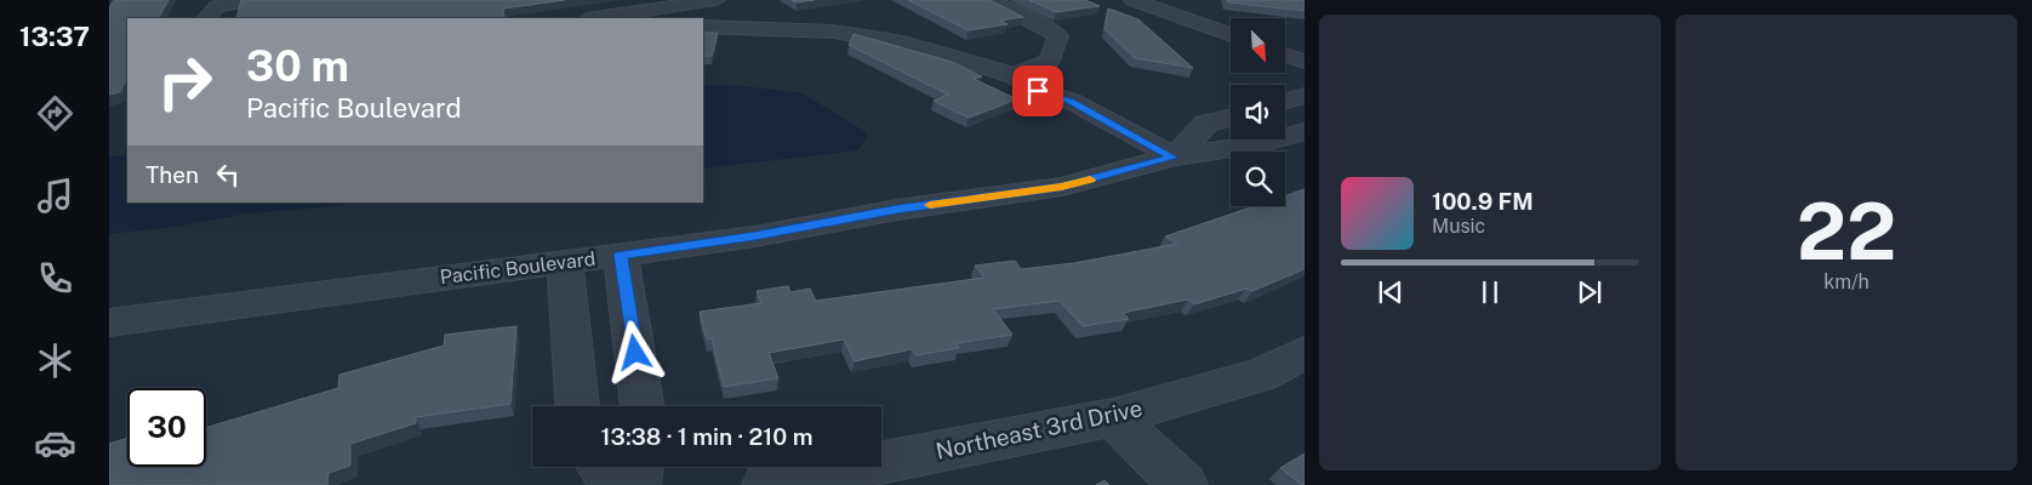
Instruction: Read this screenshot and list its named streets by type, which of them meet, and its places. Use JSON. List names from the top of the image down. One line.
{"streets":{"street":["Pacific Boulevard","Northeast 3rd Drive"]},"north":"bottom right","page":{"tabs":"13:37","tile":["22","km/h"],"turn":["30 m","Pacific Boulevard"],"then":"Then","song":["100.9 FM","Music"],"limit":"30","trip":"13:38 · 1 min · 210 m"}}
